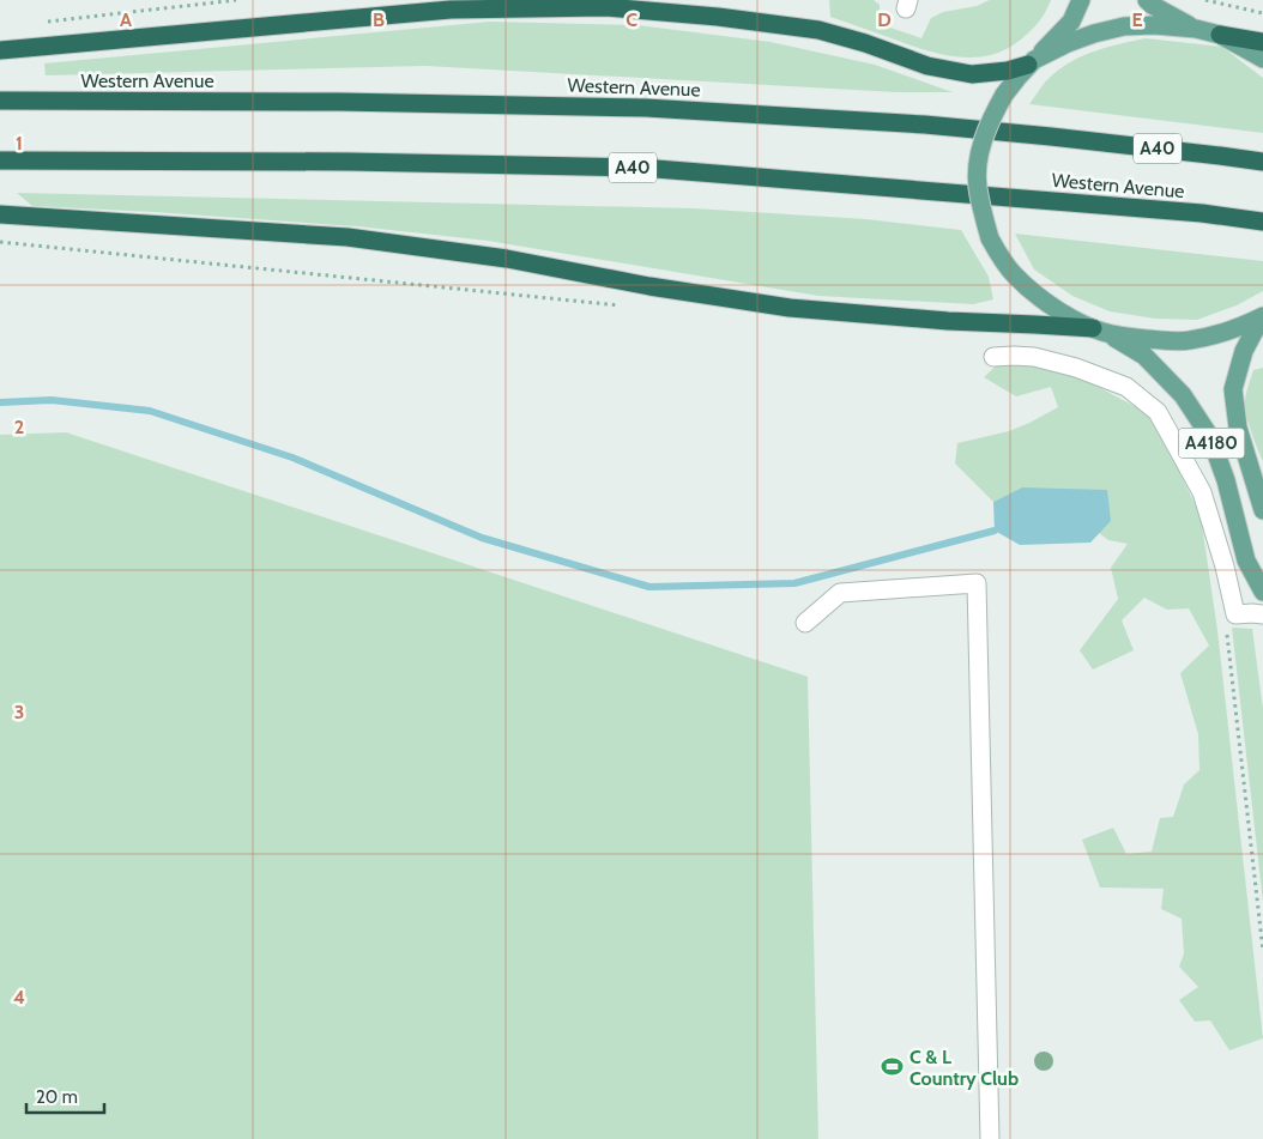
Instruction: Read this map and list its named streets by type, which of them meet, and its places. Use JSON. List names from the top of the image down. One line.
{"streets":{"highway":["Western Avenue","A40"],"main road":["A4180"]},"places":{"sports":["C & L Country Club"]},"scale_bar":"20 m","grid":{"columns":["A","B","C","D","E"],"rows":["1","2","3","4"]}}
